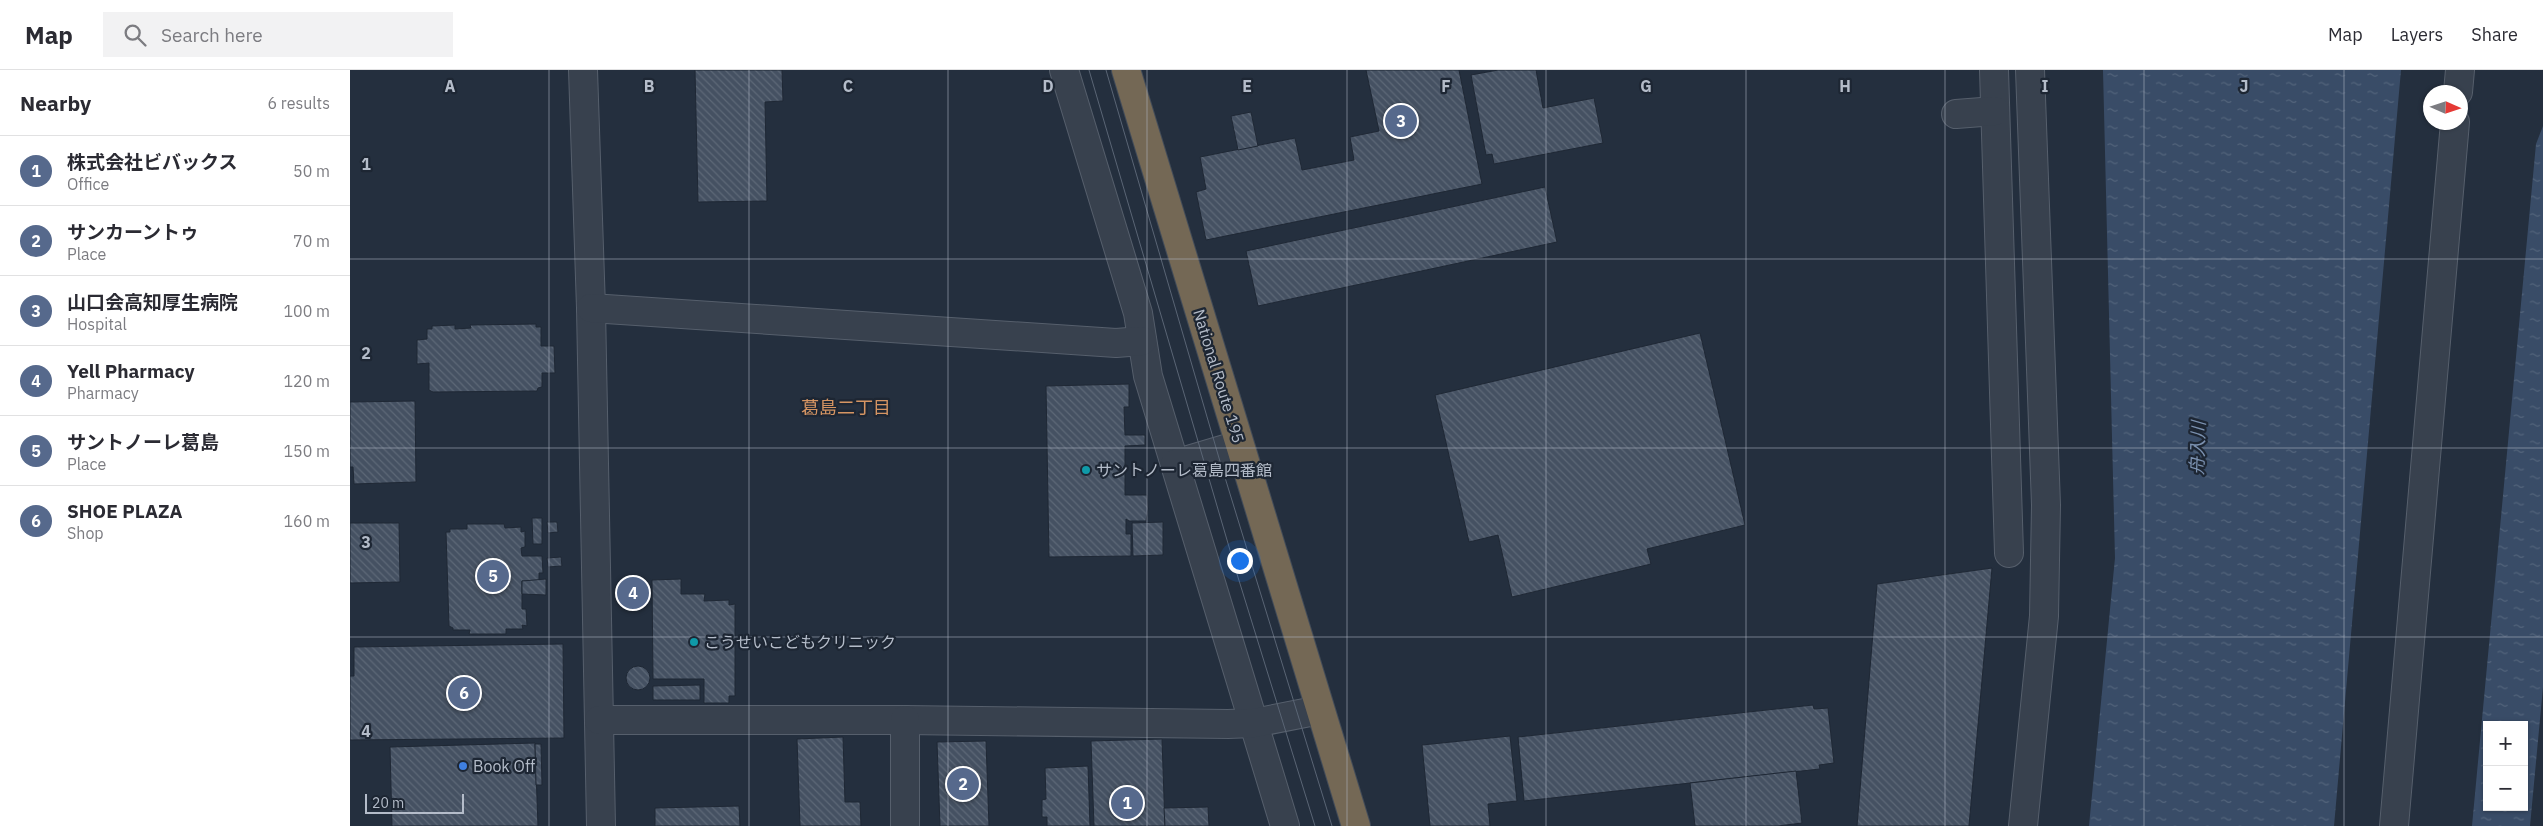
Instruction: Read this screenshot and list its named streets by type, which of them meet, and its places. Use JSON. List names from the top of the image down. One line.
{"streets":{"highway":["National Route 195"]},"districts":["葛島二丁目"],"water":["舟入川"],"places":["サントノーレ葛島四番館","こうせいこどもクリニック","Book Off"],"scale_bar":"20 m","north":"right","page":{"header":"Map","search":"Search here","nav":["Map","Layers","Share"],"heading":["Nearby","6 results"],"pins":["3","5","4","6","2","1"],"list":[{"mark":"1","name":"株式会社ビバックス","note":"Office","value":"50 m"},{"mark":"2","name":"サンカーントゥ","note":"Place","value":"70 m"},{"mark":"3","name":"山口会高知厚生病院","note":"Hospital","value":"100 m"},{"mark":"4","name":"Yell Pharmacy","note":"Pharmacy","value":"120 m"},{"mark":"5","name":"サントノーレ葛島","note":"Place","value":"150 m"},{"mark":"6","name":"SHOE PLAZA","note":"Shop","value":"160 m"}],"map_buttons":["+","−"],"scale":"20 m"},"grid":{"columns":["A","B","C","D","E","F","G","H","I","J"],"rows":["1","2","3","4"]}}
